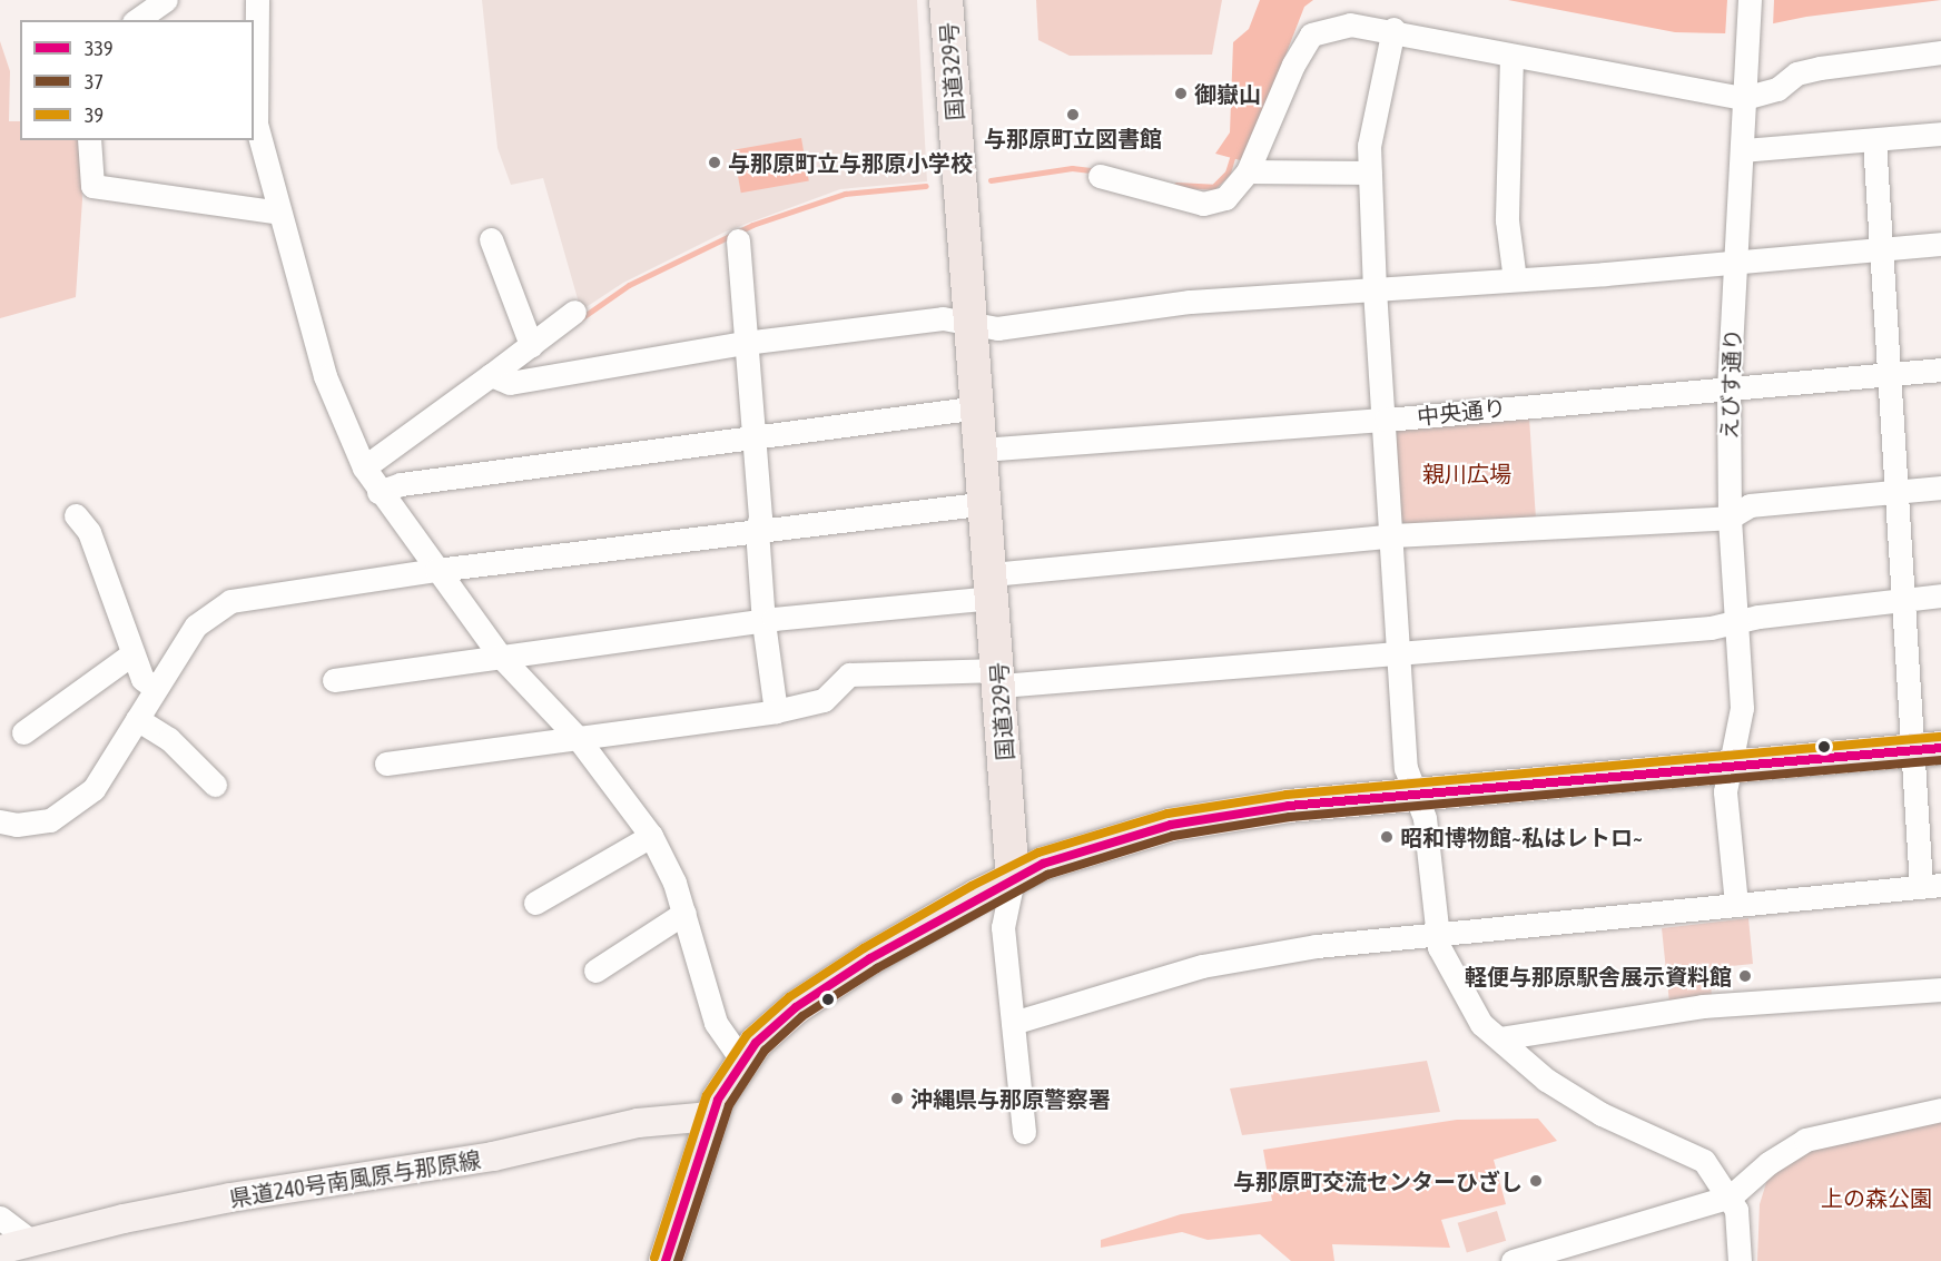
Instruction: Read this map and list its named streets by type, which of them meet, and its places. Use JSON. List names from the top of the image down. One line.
{"streets":{"highway":["国道329号"],"main road":["県道240号南風原与那原線"],"street":["えびす通り","中央通り"]},"crossings":[["国道329号","中央通り"],["えびす通り","中央通り"]],"parks":["親川広場","上の森公園"],"places":["御嶽山","与那原町立図書館","与那原町立与那原小学校","昭和博物館~私はレトロ~","軽便与那原駅舎展示資料館","沖縄県与那原警察署","与那原町交流センターひざし"],"lines":["transit line 39","transit line 339","transit line 37"],"legend":["339","37","39"]}
